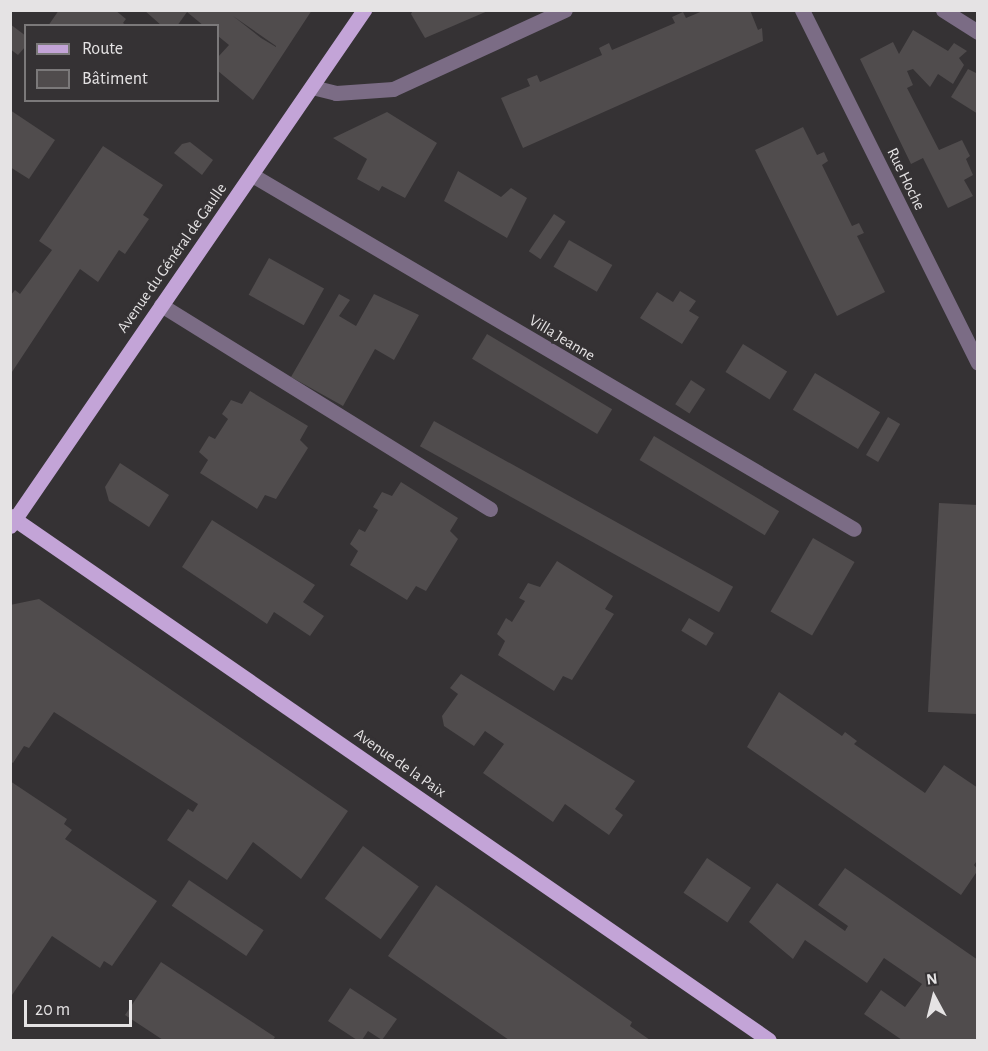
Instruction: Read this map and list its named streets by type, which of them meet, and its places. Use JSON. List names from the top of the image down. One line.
{"streets":{"main road":["Avenue du Général de Gaulle","Avenue de la Paix"],"street":["Rue Hoche","Villa Jeanne"]},"crossings":[["Avenue du Général de Gaulle","Villa Jeanne"],["Avenue du Général de Gaulle","Avenue de la Paix"]],"legend":["Route","Bâtiment"],"scale_bar":"20 m","north":"top"}
